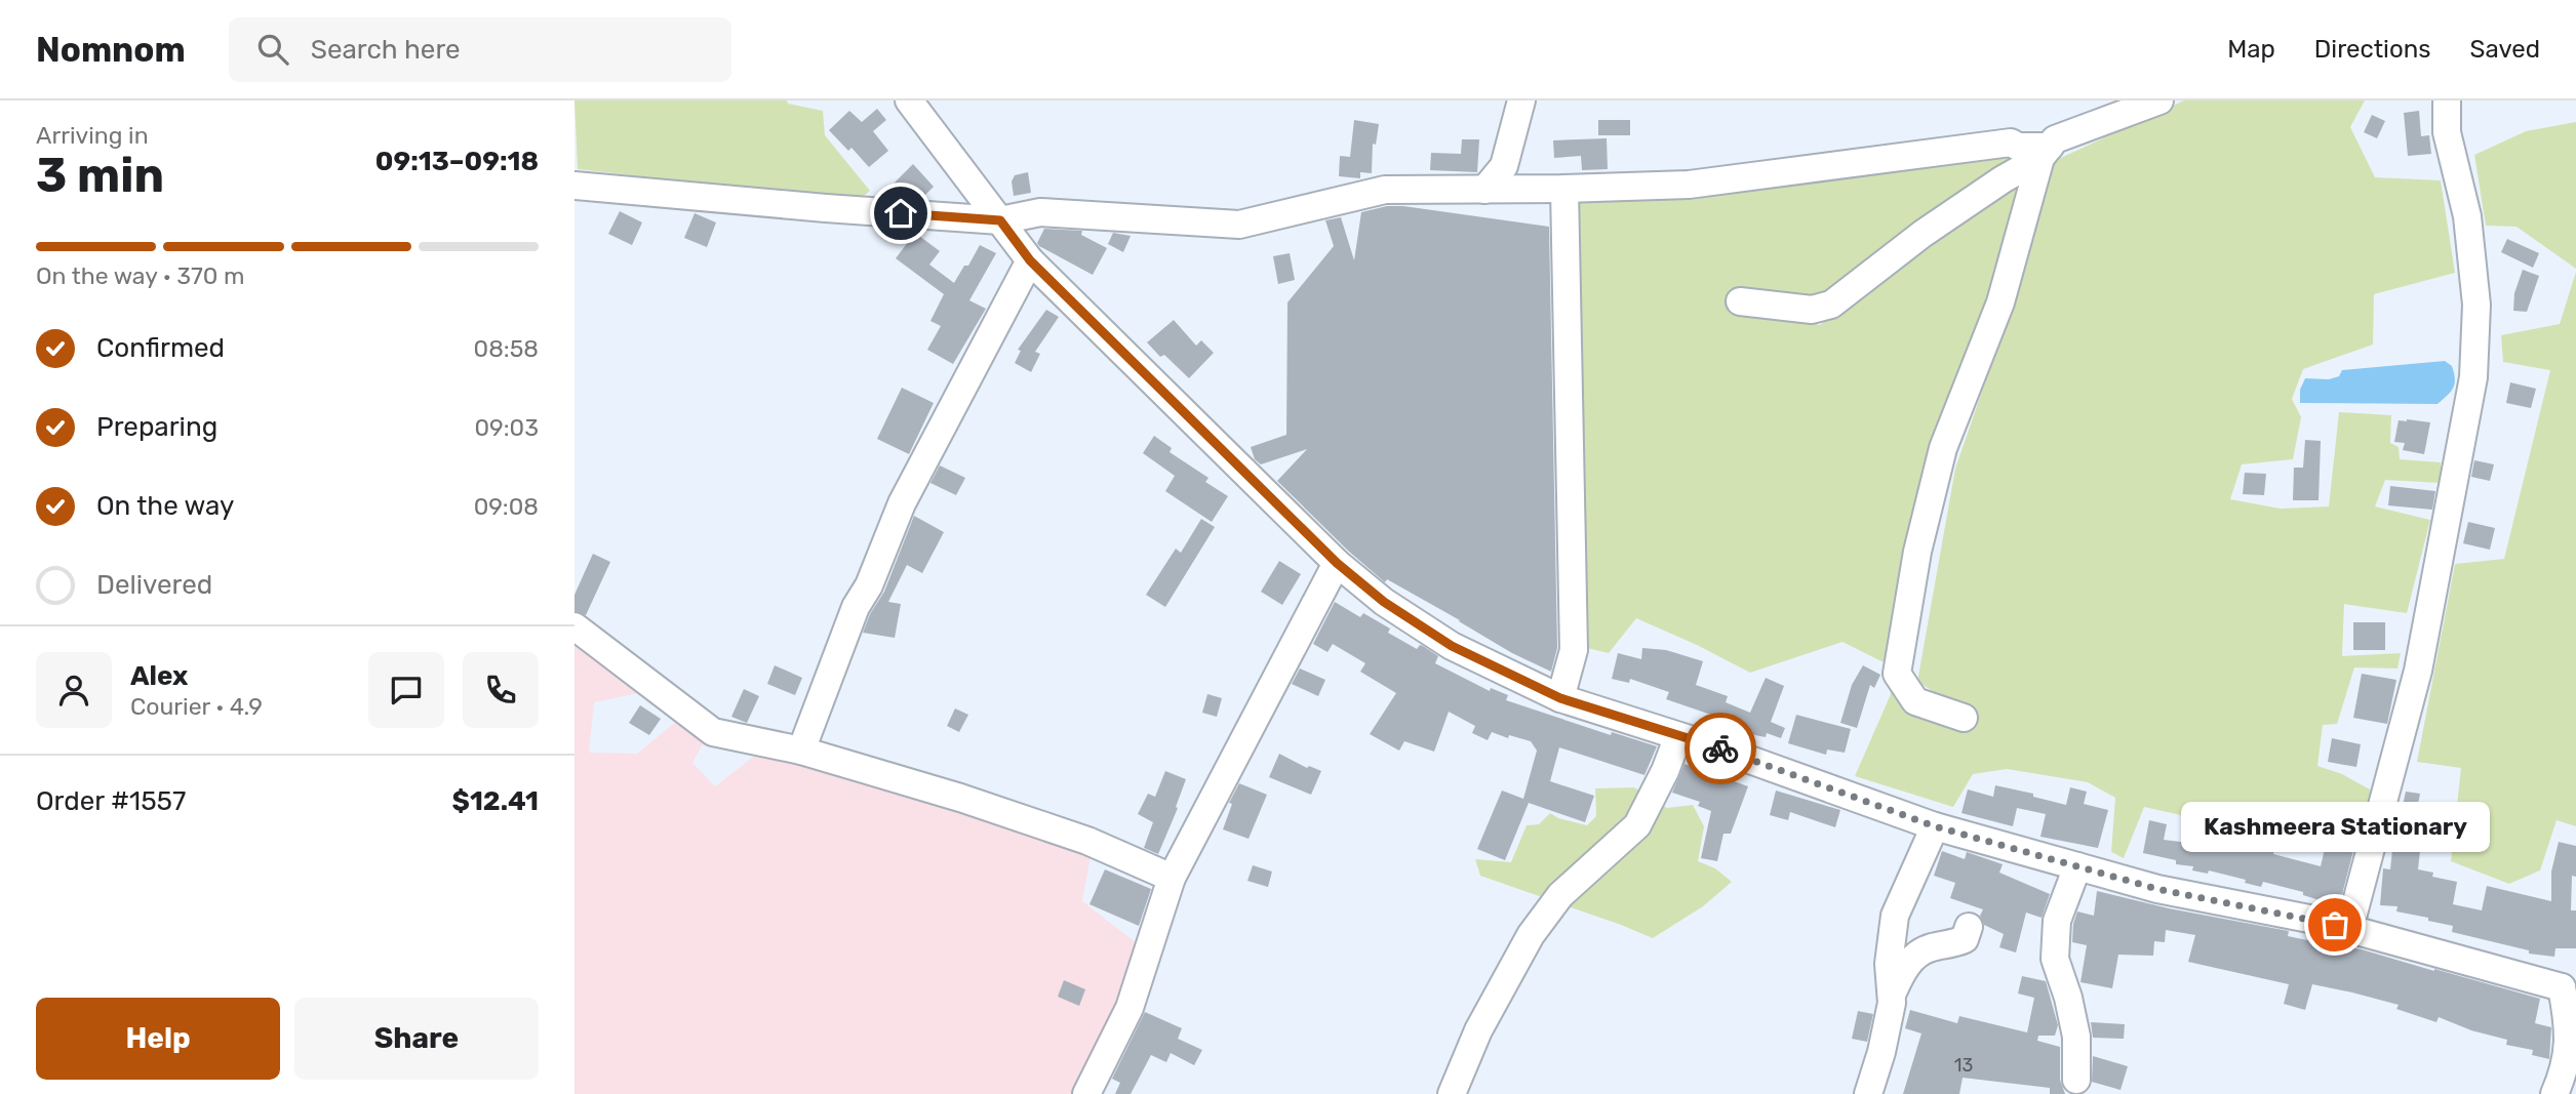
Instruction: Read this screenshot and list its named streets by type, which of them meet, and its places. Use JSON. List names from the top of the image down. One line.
{"places":["Kashmeera Stationary"],"house_numbers":["13"],"page":{"header":"Nomnom","search":"Search here","nav":["Map","Directions","Saved"],"heading":["3 min","Arriving in","09:13–09:18"],"panel":["Alex","Courier · 4.9","Order #1557","$12.41"],"bar":"On the way · 370 m","list":[["Confirmed","08:58"],["Preparing","09:03"],["On the way","09:08"],"Delivered"],"bubble":"Kashmeera Stationary","buttons":["Help","Share"]}}
